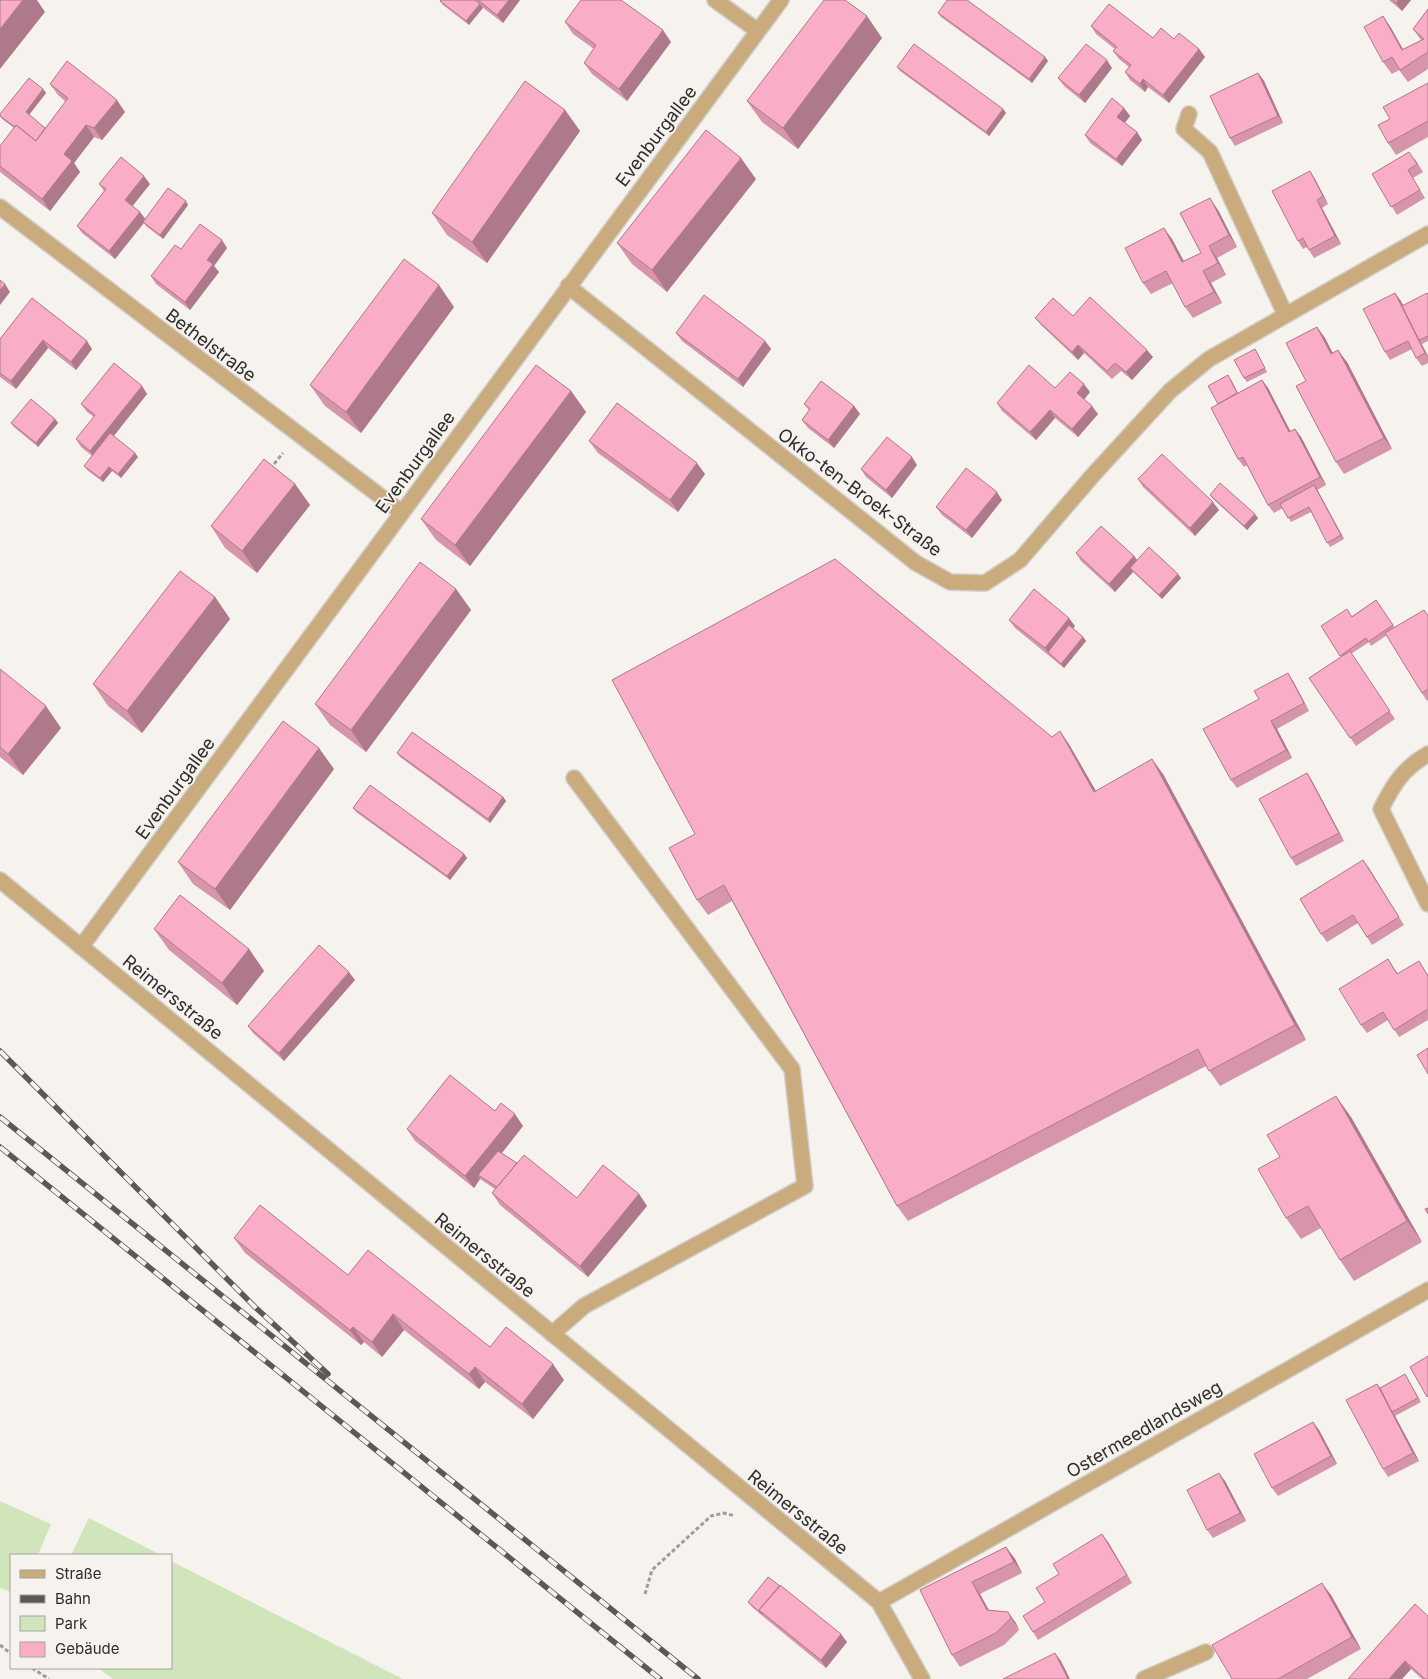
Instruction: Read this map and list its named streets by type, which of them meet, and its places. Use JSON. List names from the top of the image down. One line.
{"streets":{"street":["Evenburgallee","Bethelstraße","Okko-ten-Broek-Straße","Reimersstraße","Ostermeedlandsweg"]},"crossings":[["Evenburgallee","Bethelstraße"],["Evenburgallee","Okko-ten-Broek-Straße"],["Evenburgallee","Reimersstraße"],["Reimersstraße","Ostermeedlandsweg"]],"legend":["Straße","Bahn","Park","Gebäude"]}
